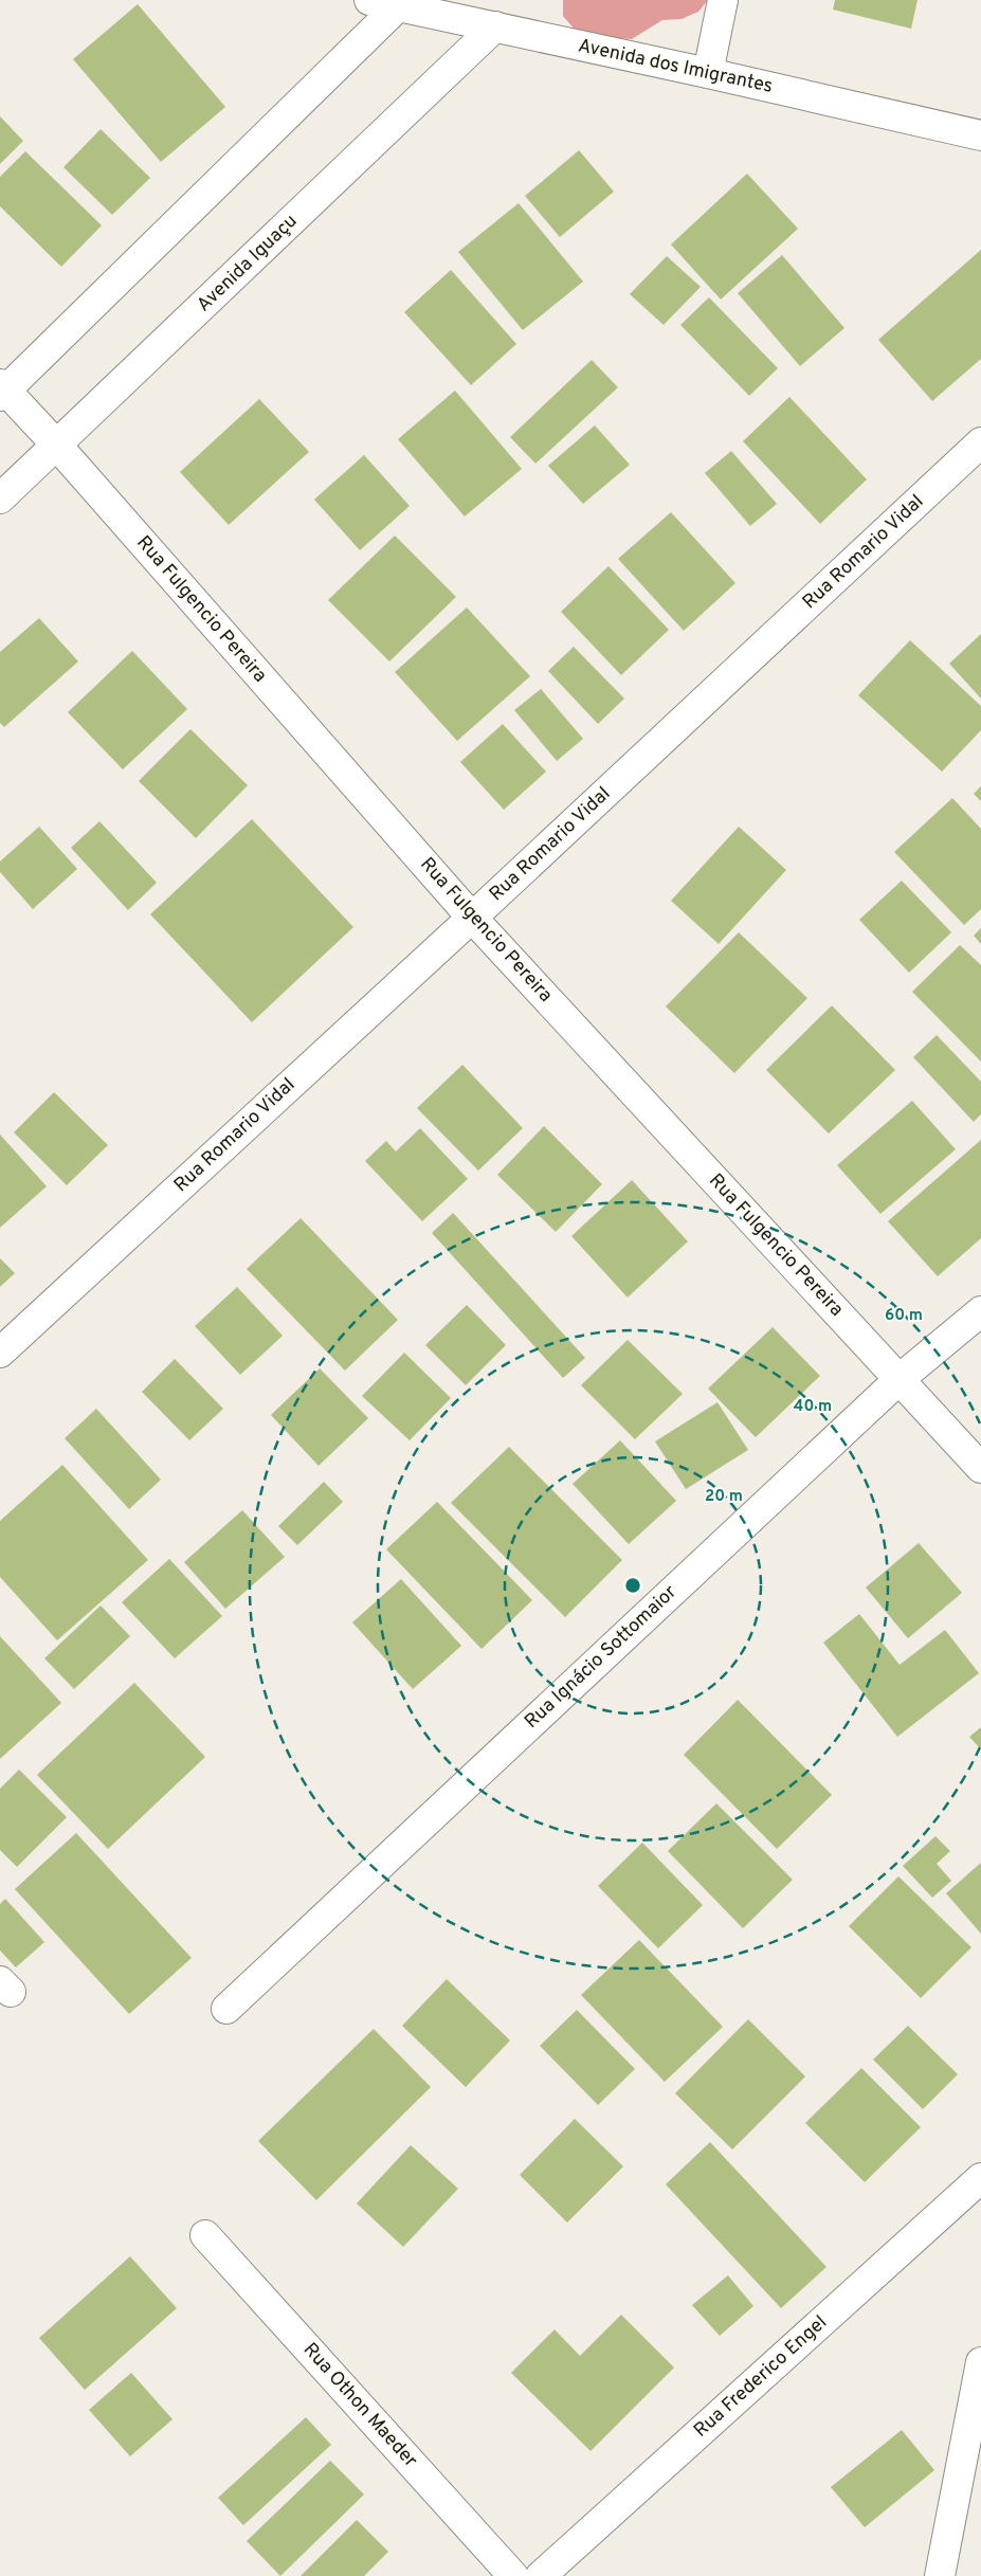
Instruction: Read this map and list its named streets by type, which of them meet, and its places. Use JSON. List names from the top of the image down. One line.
{"streets":{"street":["Avenida dos Imigrantes","Avenida Iguaçu","Rua Romario Vidal","Rua Fulgencio Pereira","Rua Ignácio Sottomaior","Rua Frederico Engel","Rua Othon Maeder"]},"crossings":[["Avenida dos Imigrantes","Avenida Iguaçu"],["Avenida Iguaçu","Rua Fulgencio Pereira"],["Rua Romario Vidal","Rua Fulgencio Pereira"],["Rua Fulgencio Pereira","Rua Ignácio Sottomaior"]],"rings":["60 m","40 m","20 m"]}
